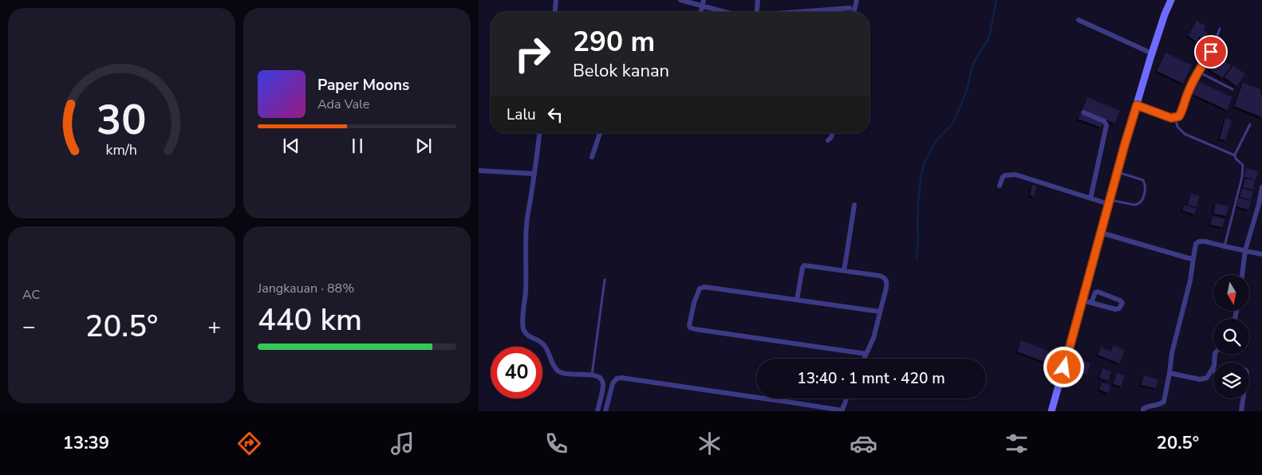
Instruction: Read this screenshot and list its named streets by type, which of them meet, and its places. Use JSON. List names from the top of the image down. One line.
{"north":"bottom","page":{"turn":["290 m","Belok kanan"],"song":["Paper Moons","Ada Vale"],"then":"Lalu","tile":["AC",["Jangkauan · 88%","440 km"]],"heat":["−","20.5°","+"],"limit":"40","trip":"13:40 · 1 mnt · 420 m","tabs":["13:39","20.5°"],"gauge":["30","km/h"]}}
